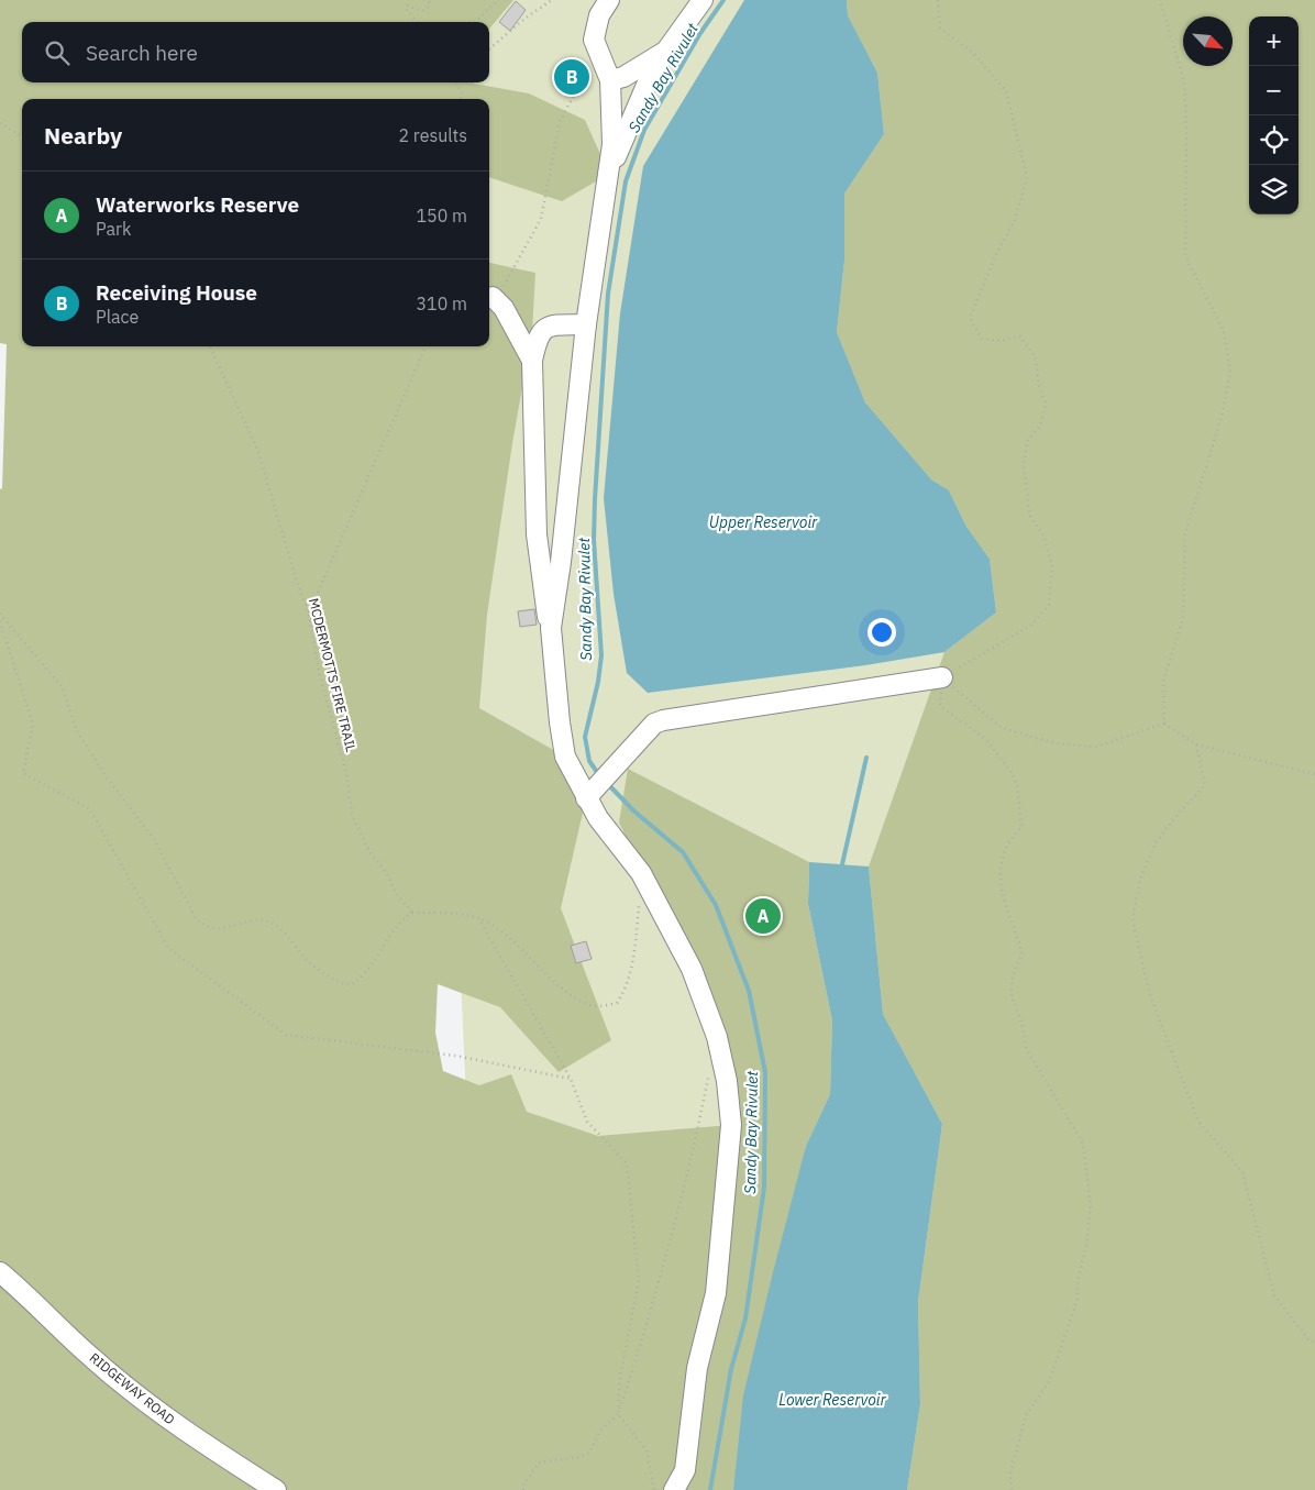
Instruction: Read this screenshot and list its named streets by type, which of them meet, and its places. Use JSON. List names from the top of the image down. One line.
{"streets":{"street":["RIDGEWAY ROAD"],"path":["MCDERMOTTS FIRE TRAIL"]},"water":["Sandy Bay Rivulet","Upper Reservoir","Lower Reservoir"],"north":"bottom right","page":{"map_buttons":["+","−"],"search":"Search here","pins":["B","A"],"heading":["Nearby","2 results"],"list":[{"mark":"A","name":"Waterworks Reserve","note":"Park","value":"150 m"},{"mark":"B","name":"Receiving House","note":"Place","value":"310 m"}]}}
